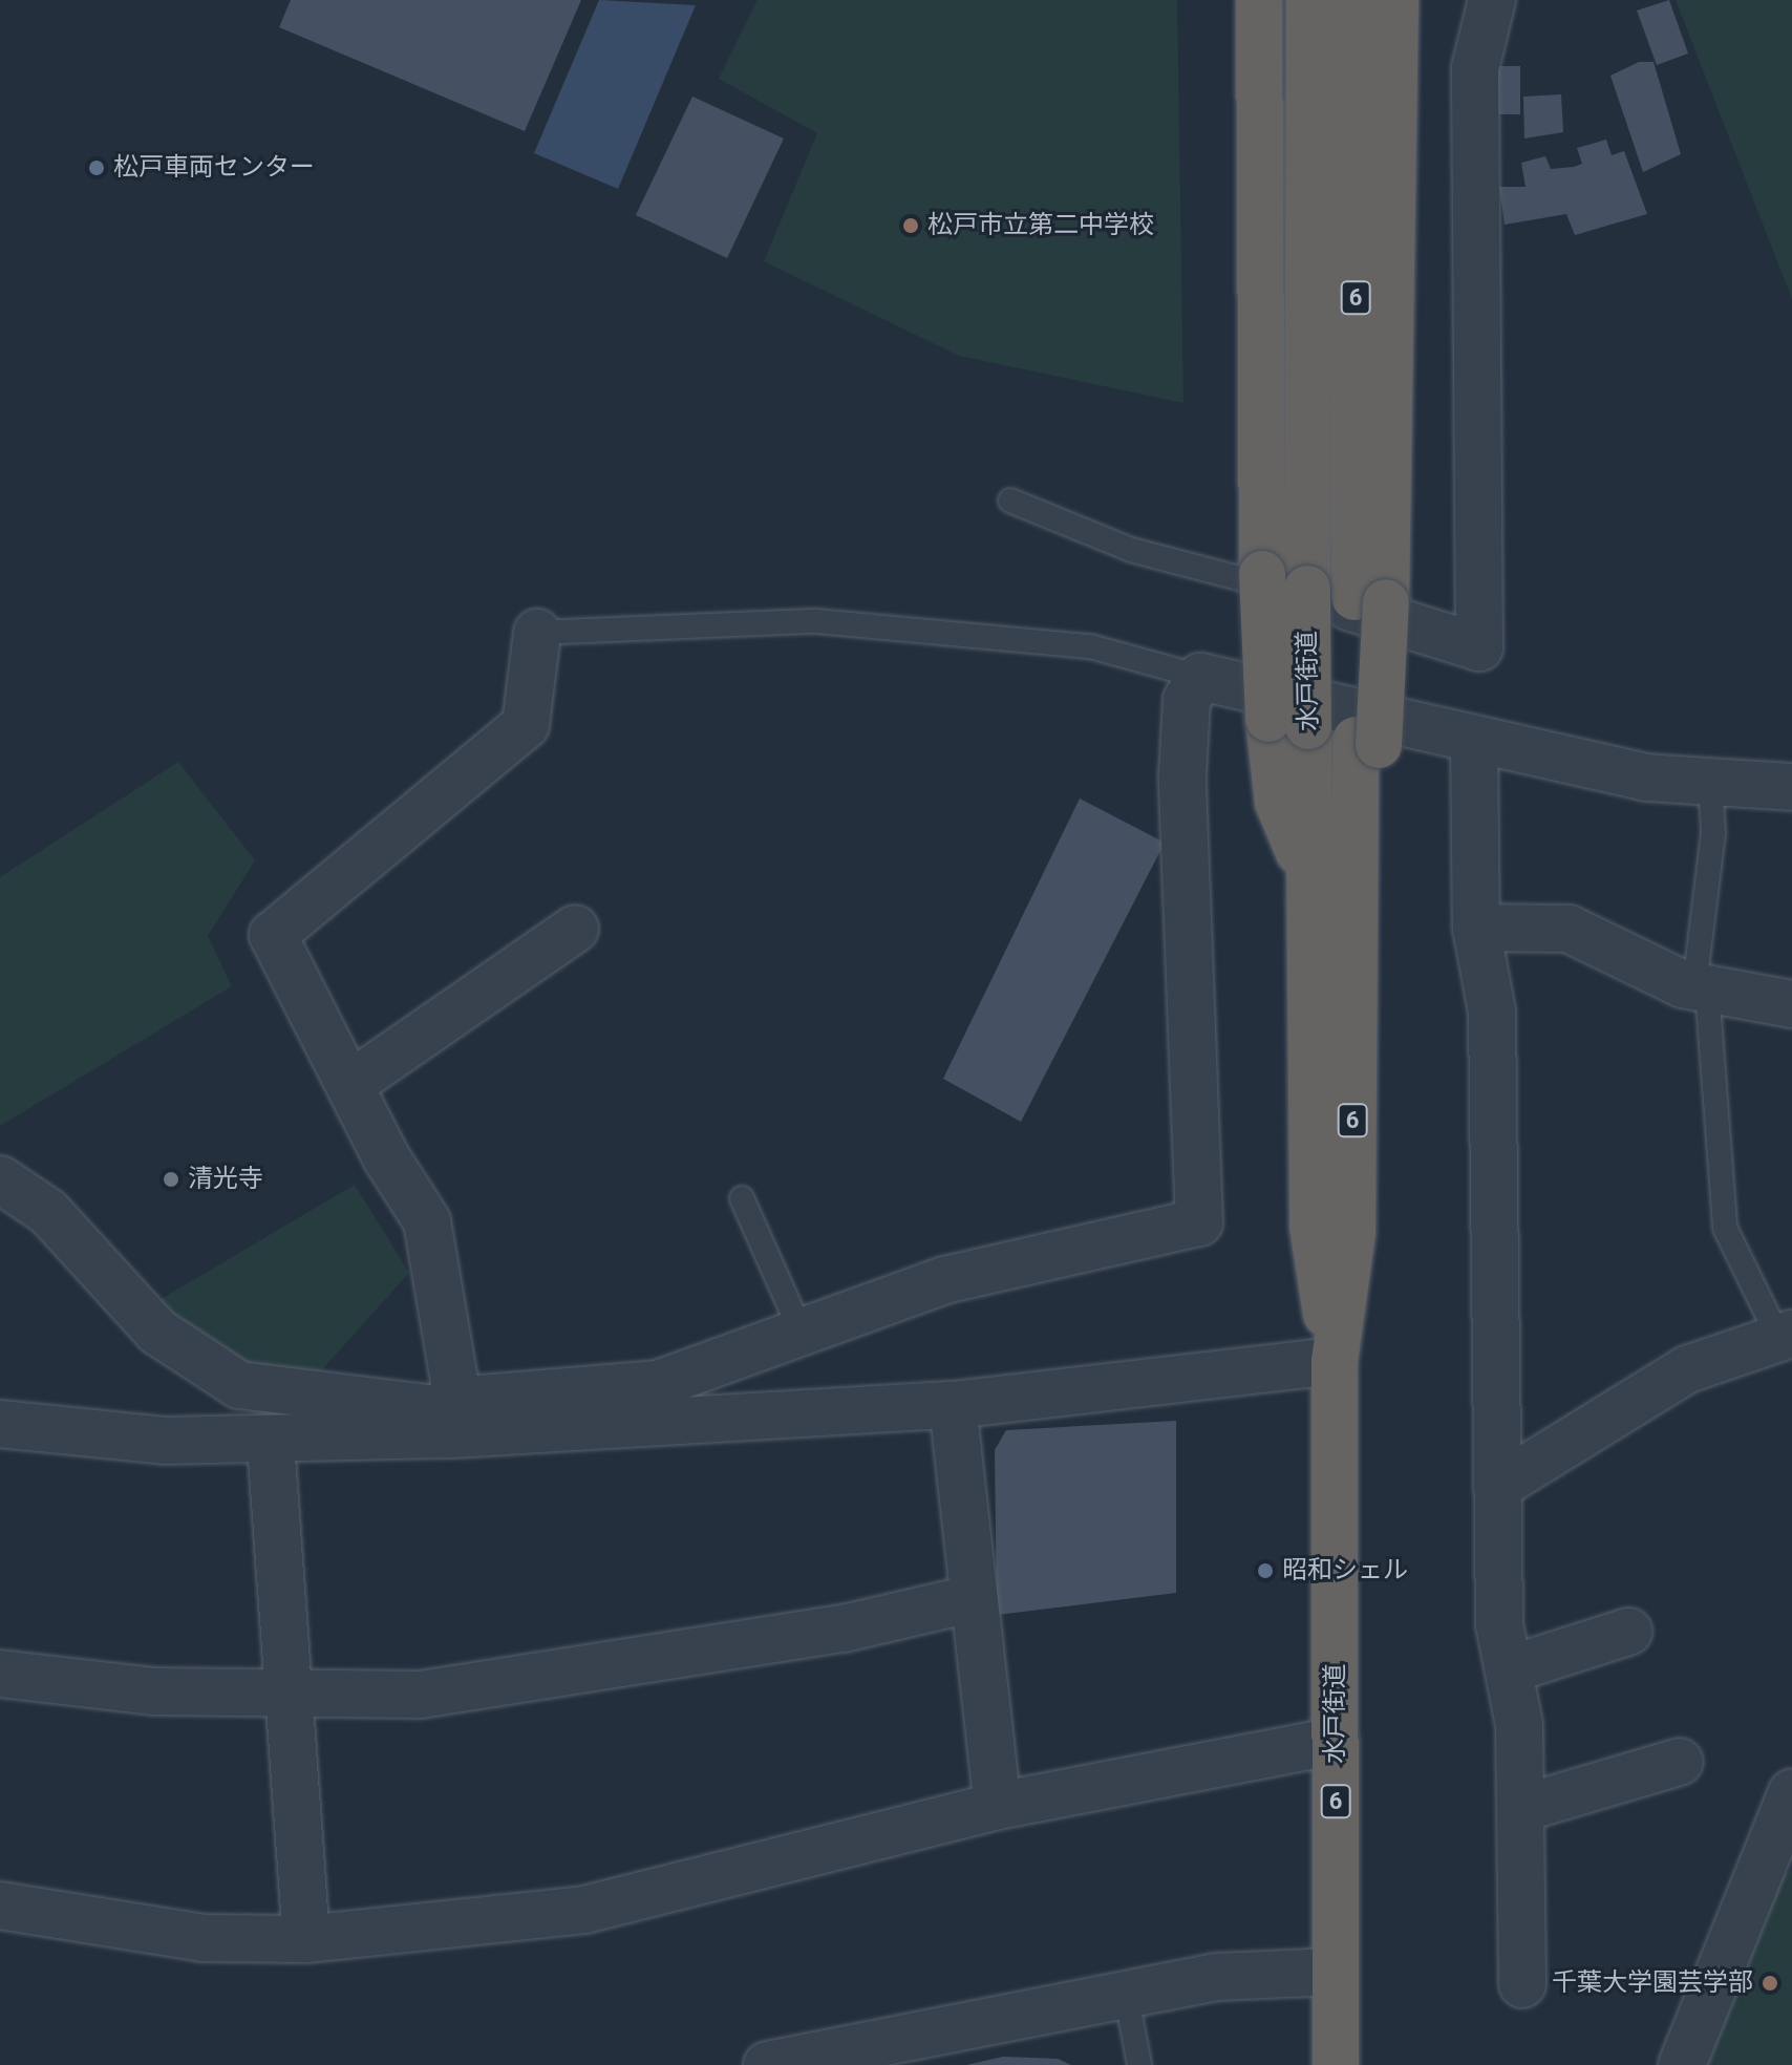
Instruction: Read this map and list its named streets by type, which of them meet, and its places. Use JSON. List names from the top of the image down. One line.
{"streets":{"highway":["6","水戸街道"]},"places":["松戸車両センター","松戸市立第二中学校","清光寺","昭和シェル","千葉大学園芸学部"]}
